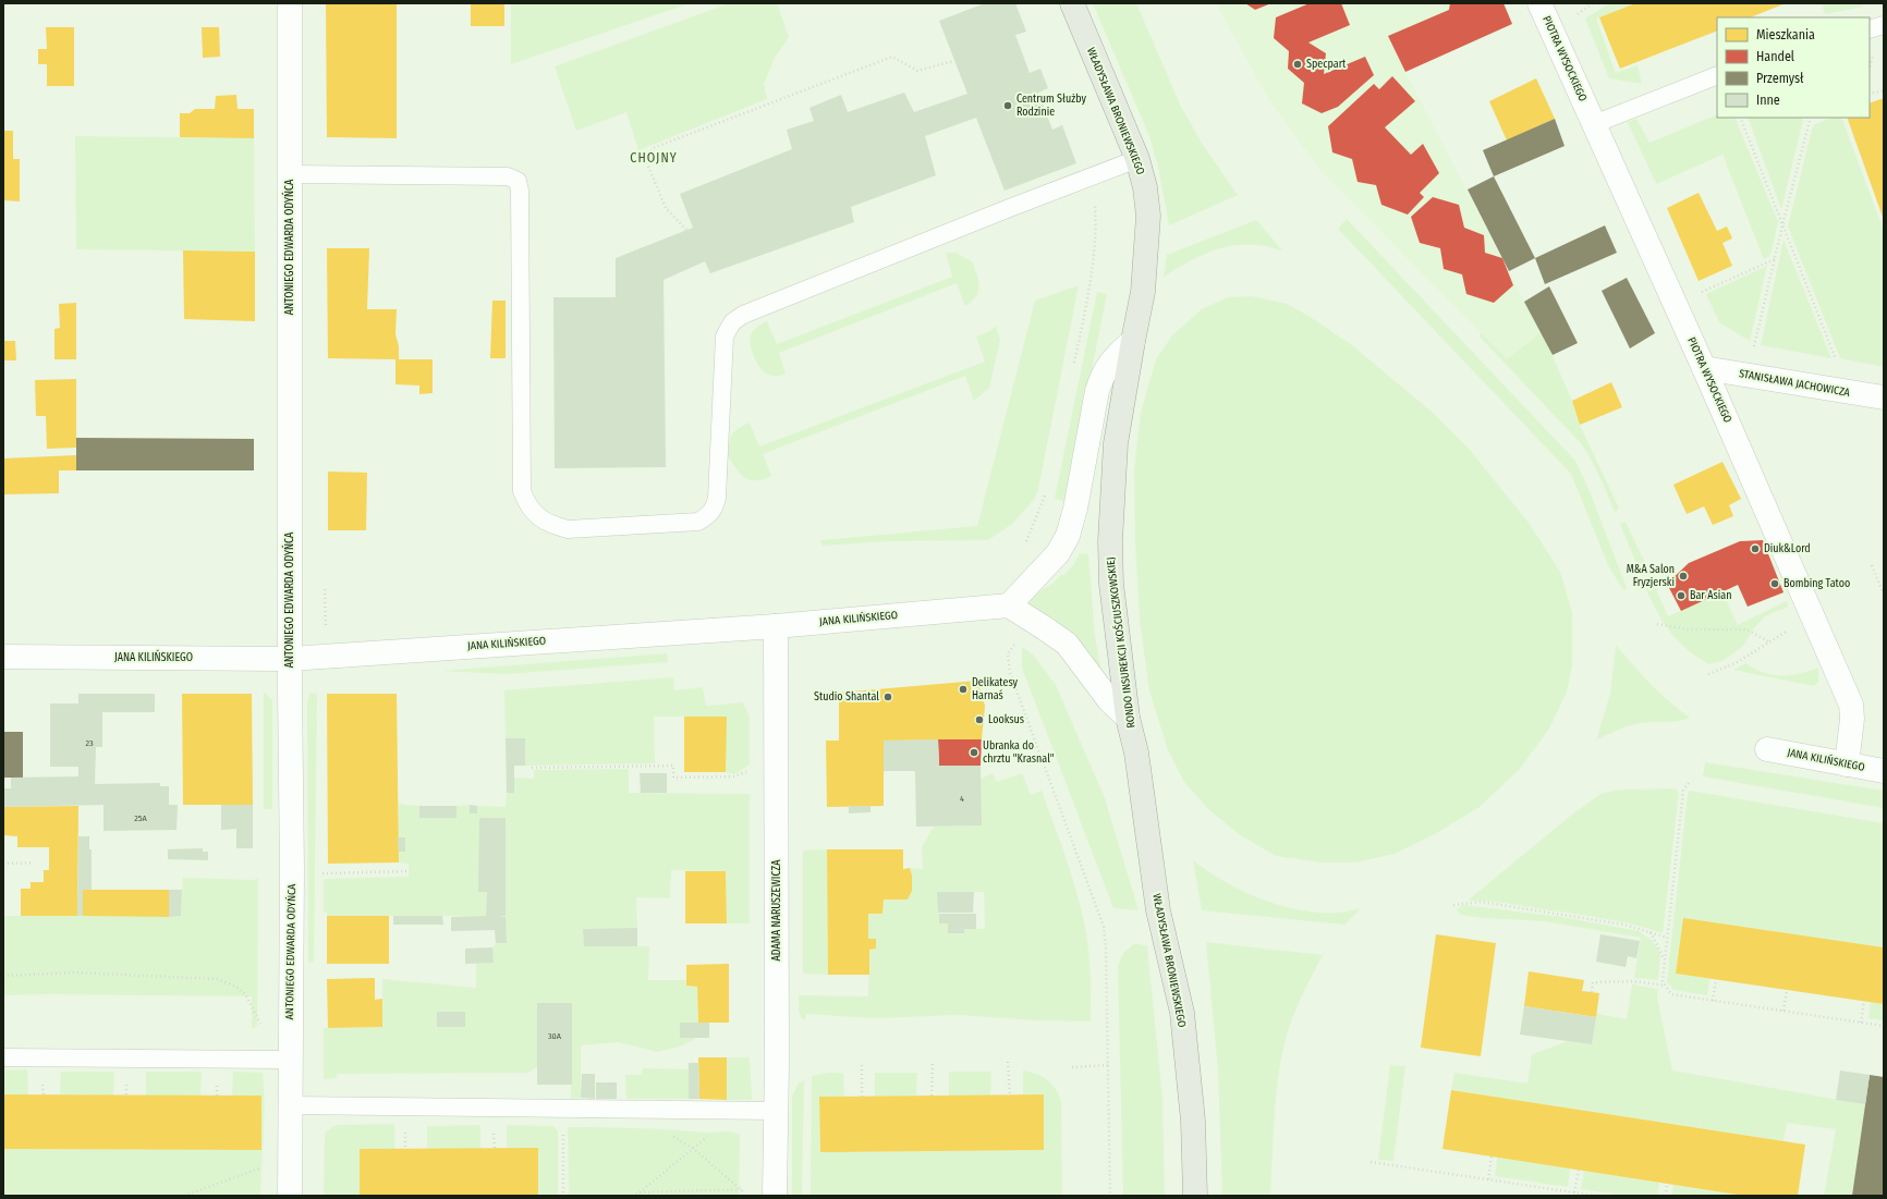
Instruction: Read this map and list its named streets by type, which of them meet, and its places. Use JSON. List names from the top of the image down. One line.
{"streets":{"main road":["WŁADYSŁAWA BRONIEWSKIEGO","RONDO INSUREKCJI KOŚCIUSZKOWSKIEJ"],"street":["PIOTRA WYSOCKIEGO","ANTONIEGO EDWARDA ODYŃCA","STANISŁAWA JACHOWICZA","JANA KILIŃSKIEGO","ADAMA NARUSZEWICZA"]},"crossings":[["PIOTRA WYSOCKIEGO","STANISŁAWA JACHOWICZA"],["PIOTRA WYSOCKIEGO","JANA KILIŃSKIEGO"],["WŁADYSŁAWA BRONIEWSKIEGO","RONDO INSUREKCJI KOŚCIUSZKOWSKIEJ"],["ANTONIEGO EDWARDA ODYŃCA","JANA KILIŃSKIEGO"],["JANA KILIŃSKIEGO","ADAMA NARUSZEWICZA"]],"districts":["CHOJNY"],"places":["Specpart","Centrum Służby Rodzinie","Diuk&Lord","M&A Salon Fryzjerski","Bombing Tatoo","Bar Asian","Delikatesy Harnaś","Studio Shantal","Looksus","Ubranka do chrztu \"Krasnal\""],"house_numbers":["23","4","25A","30A"],"legend":["Mieszkania","Handel","Przemysł","Inne"]}
